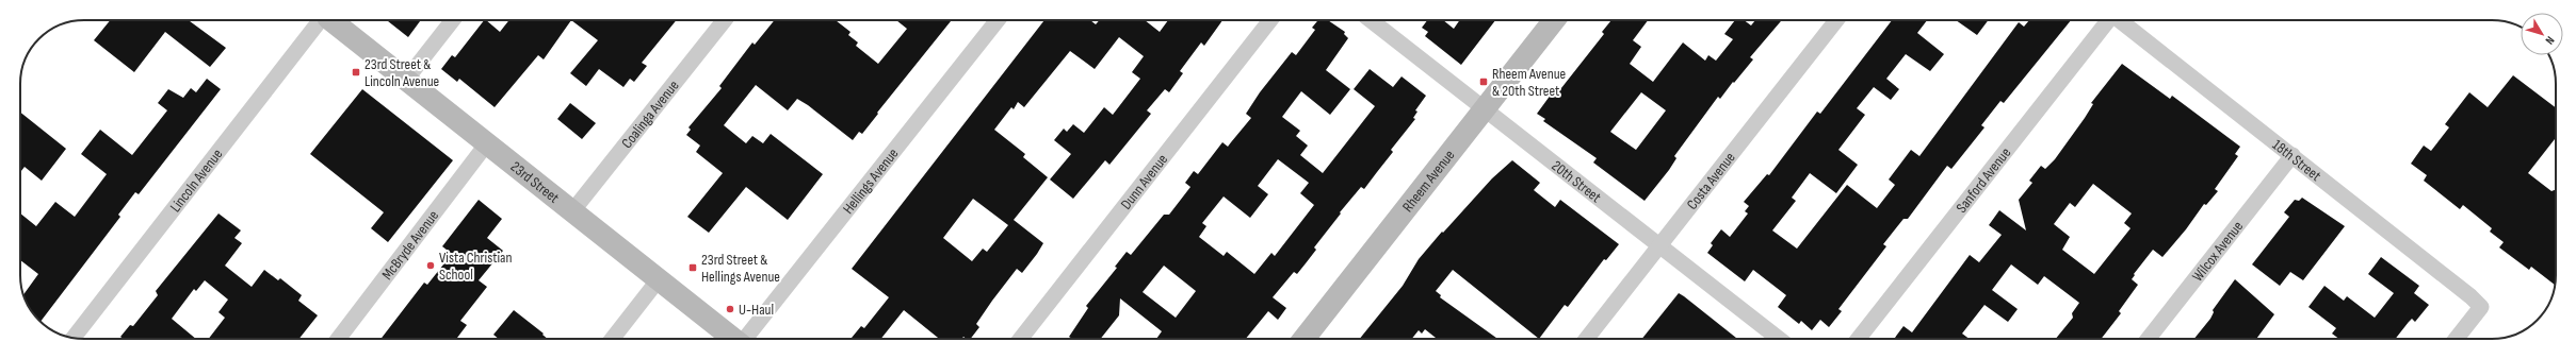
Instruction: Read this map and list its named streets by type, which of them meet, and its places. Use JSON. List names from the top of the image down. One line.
{"streets":{"main road":["Rheem Avenue","23rd Street"],"street":["Coalinga Avenue","18th Street","Lincoln Avenue","Hellings Avenue","Dunn Avenue","20th Street","Costa Avenue","Sanford Avenue","McBryde Avenue","Wilcox Avenue"]},"crossings":[["Coalinga Avenue","23rd Street"],["18th Street","Wilcox Avenue"],["Rheem Avenue","20th Street"],["20th Street","Costa Avenue"],["23rd Street","McBryde Avenue"]],"places":{"transit":["23rd Street & Lincoln Avenue","Rheem Avenue & 20th Street","23rd Street & Hellings Avenue"],"other":["Vista Christian School","U-Haul"]},"north":"bottom right"}
